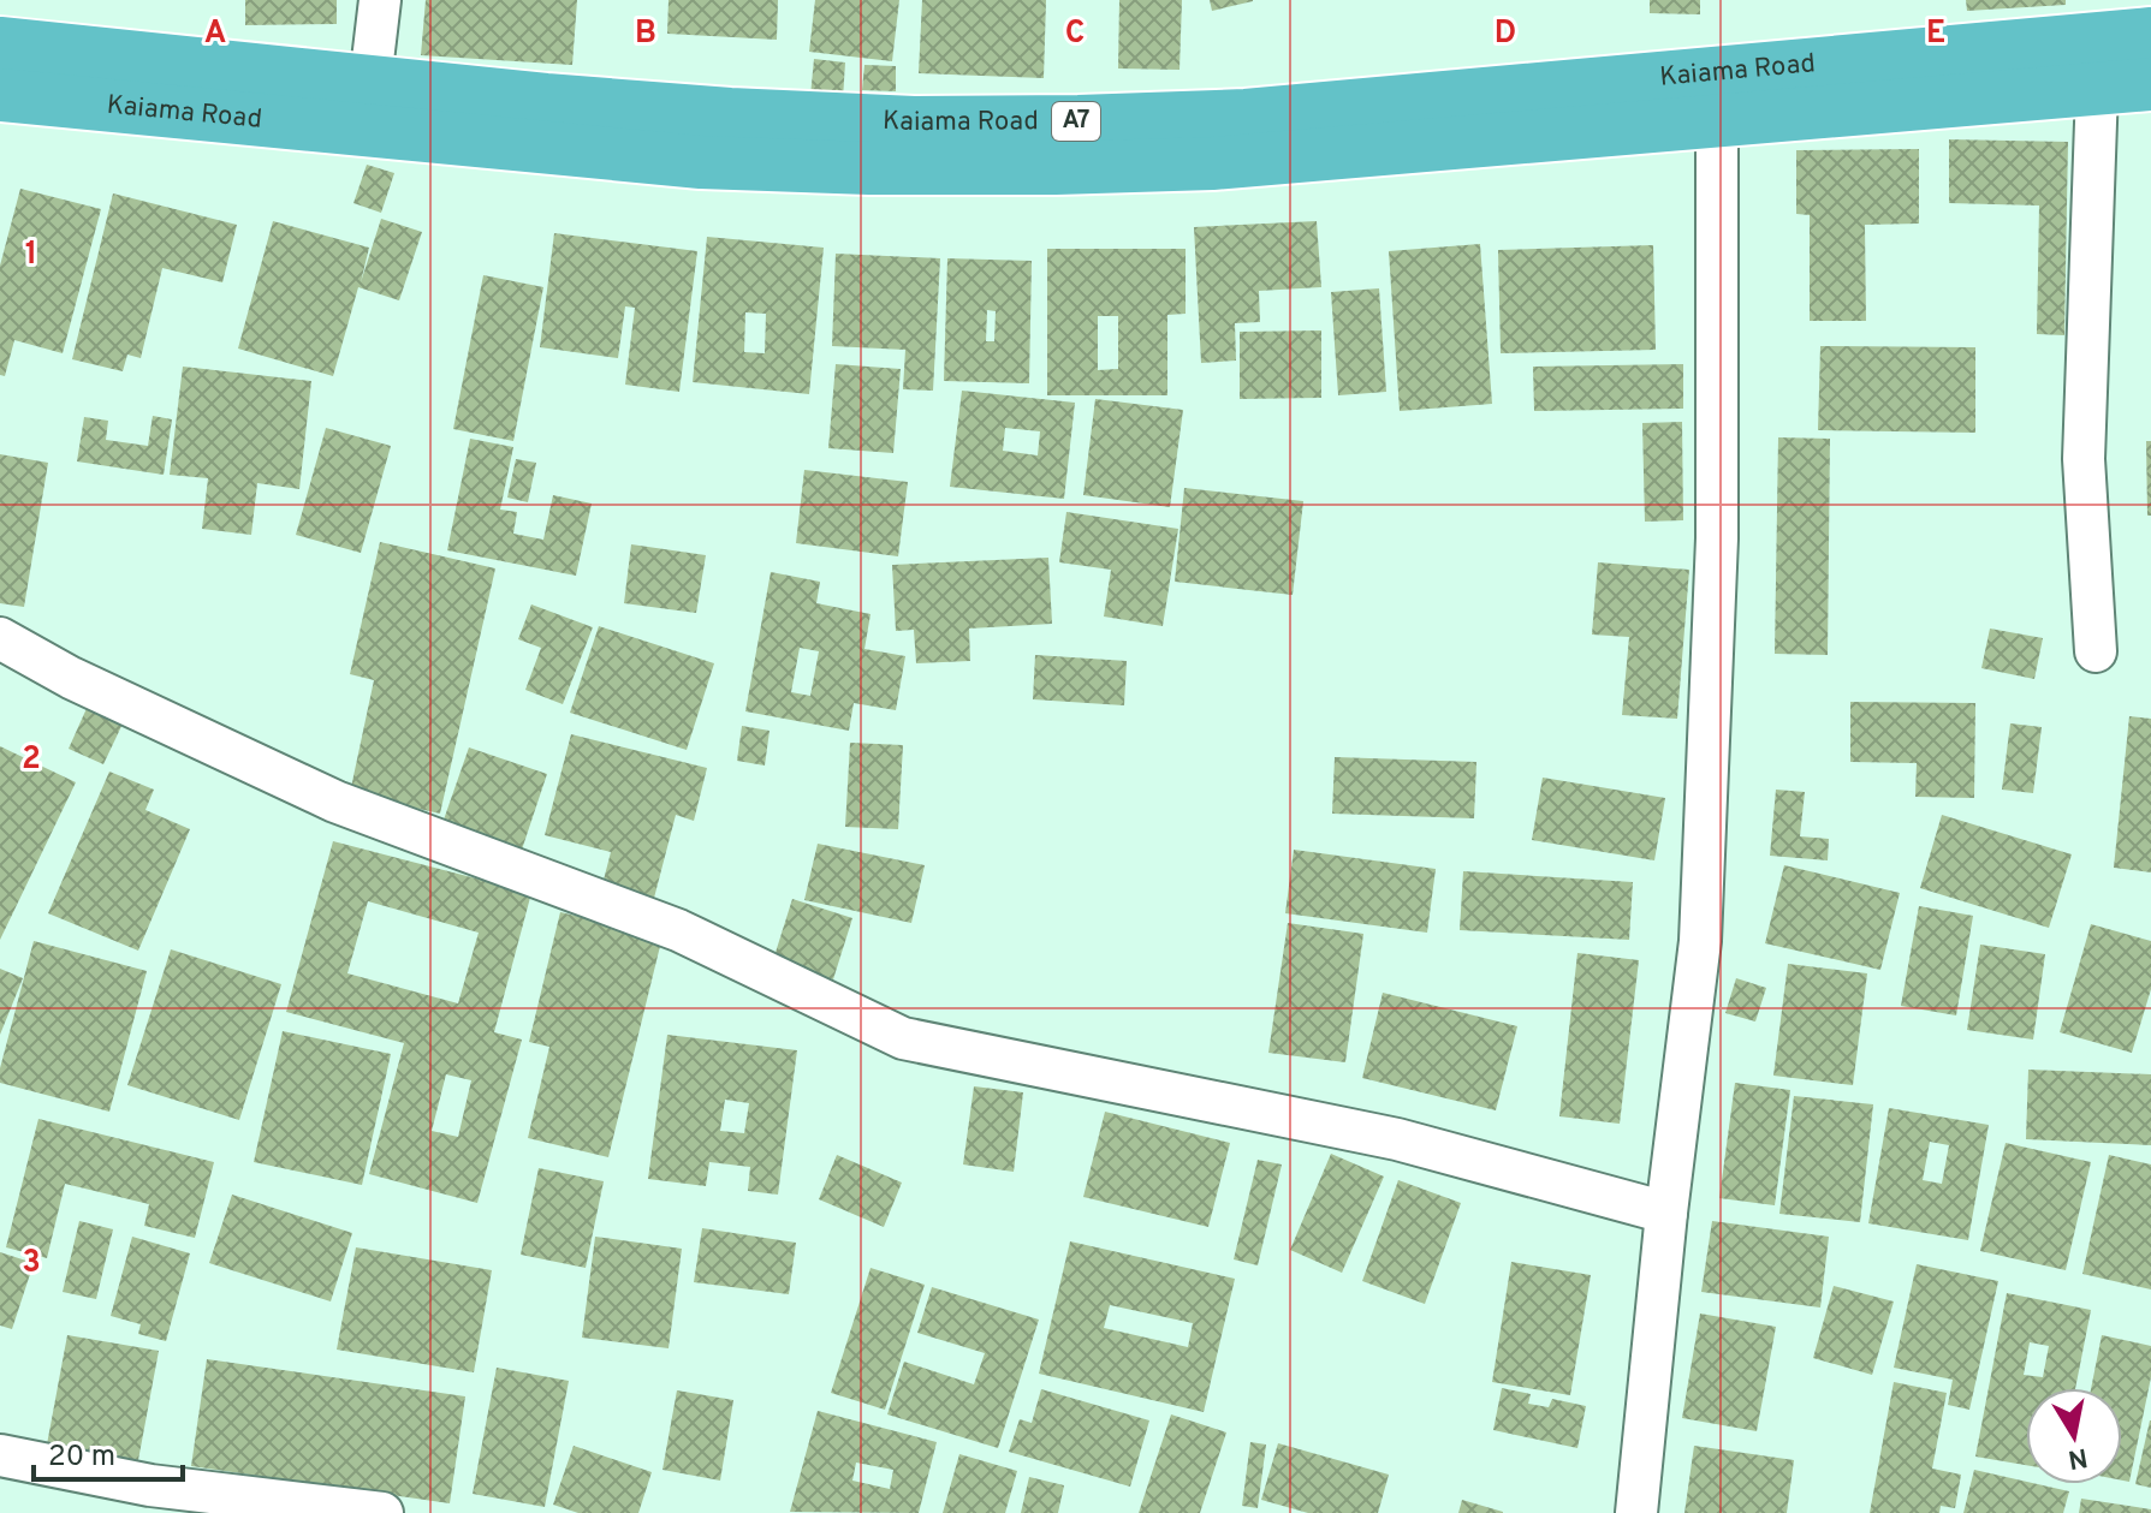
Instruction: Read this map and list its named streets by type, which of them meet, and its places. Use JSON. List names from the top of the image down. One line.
{"streets":{"highway":["Kaiama Road","A7"]},"scale_bar":"20 m","north":"bottom","grid":{"columns":["A","B","C","D","E"],"rows":["1","2","3"]}}
